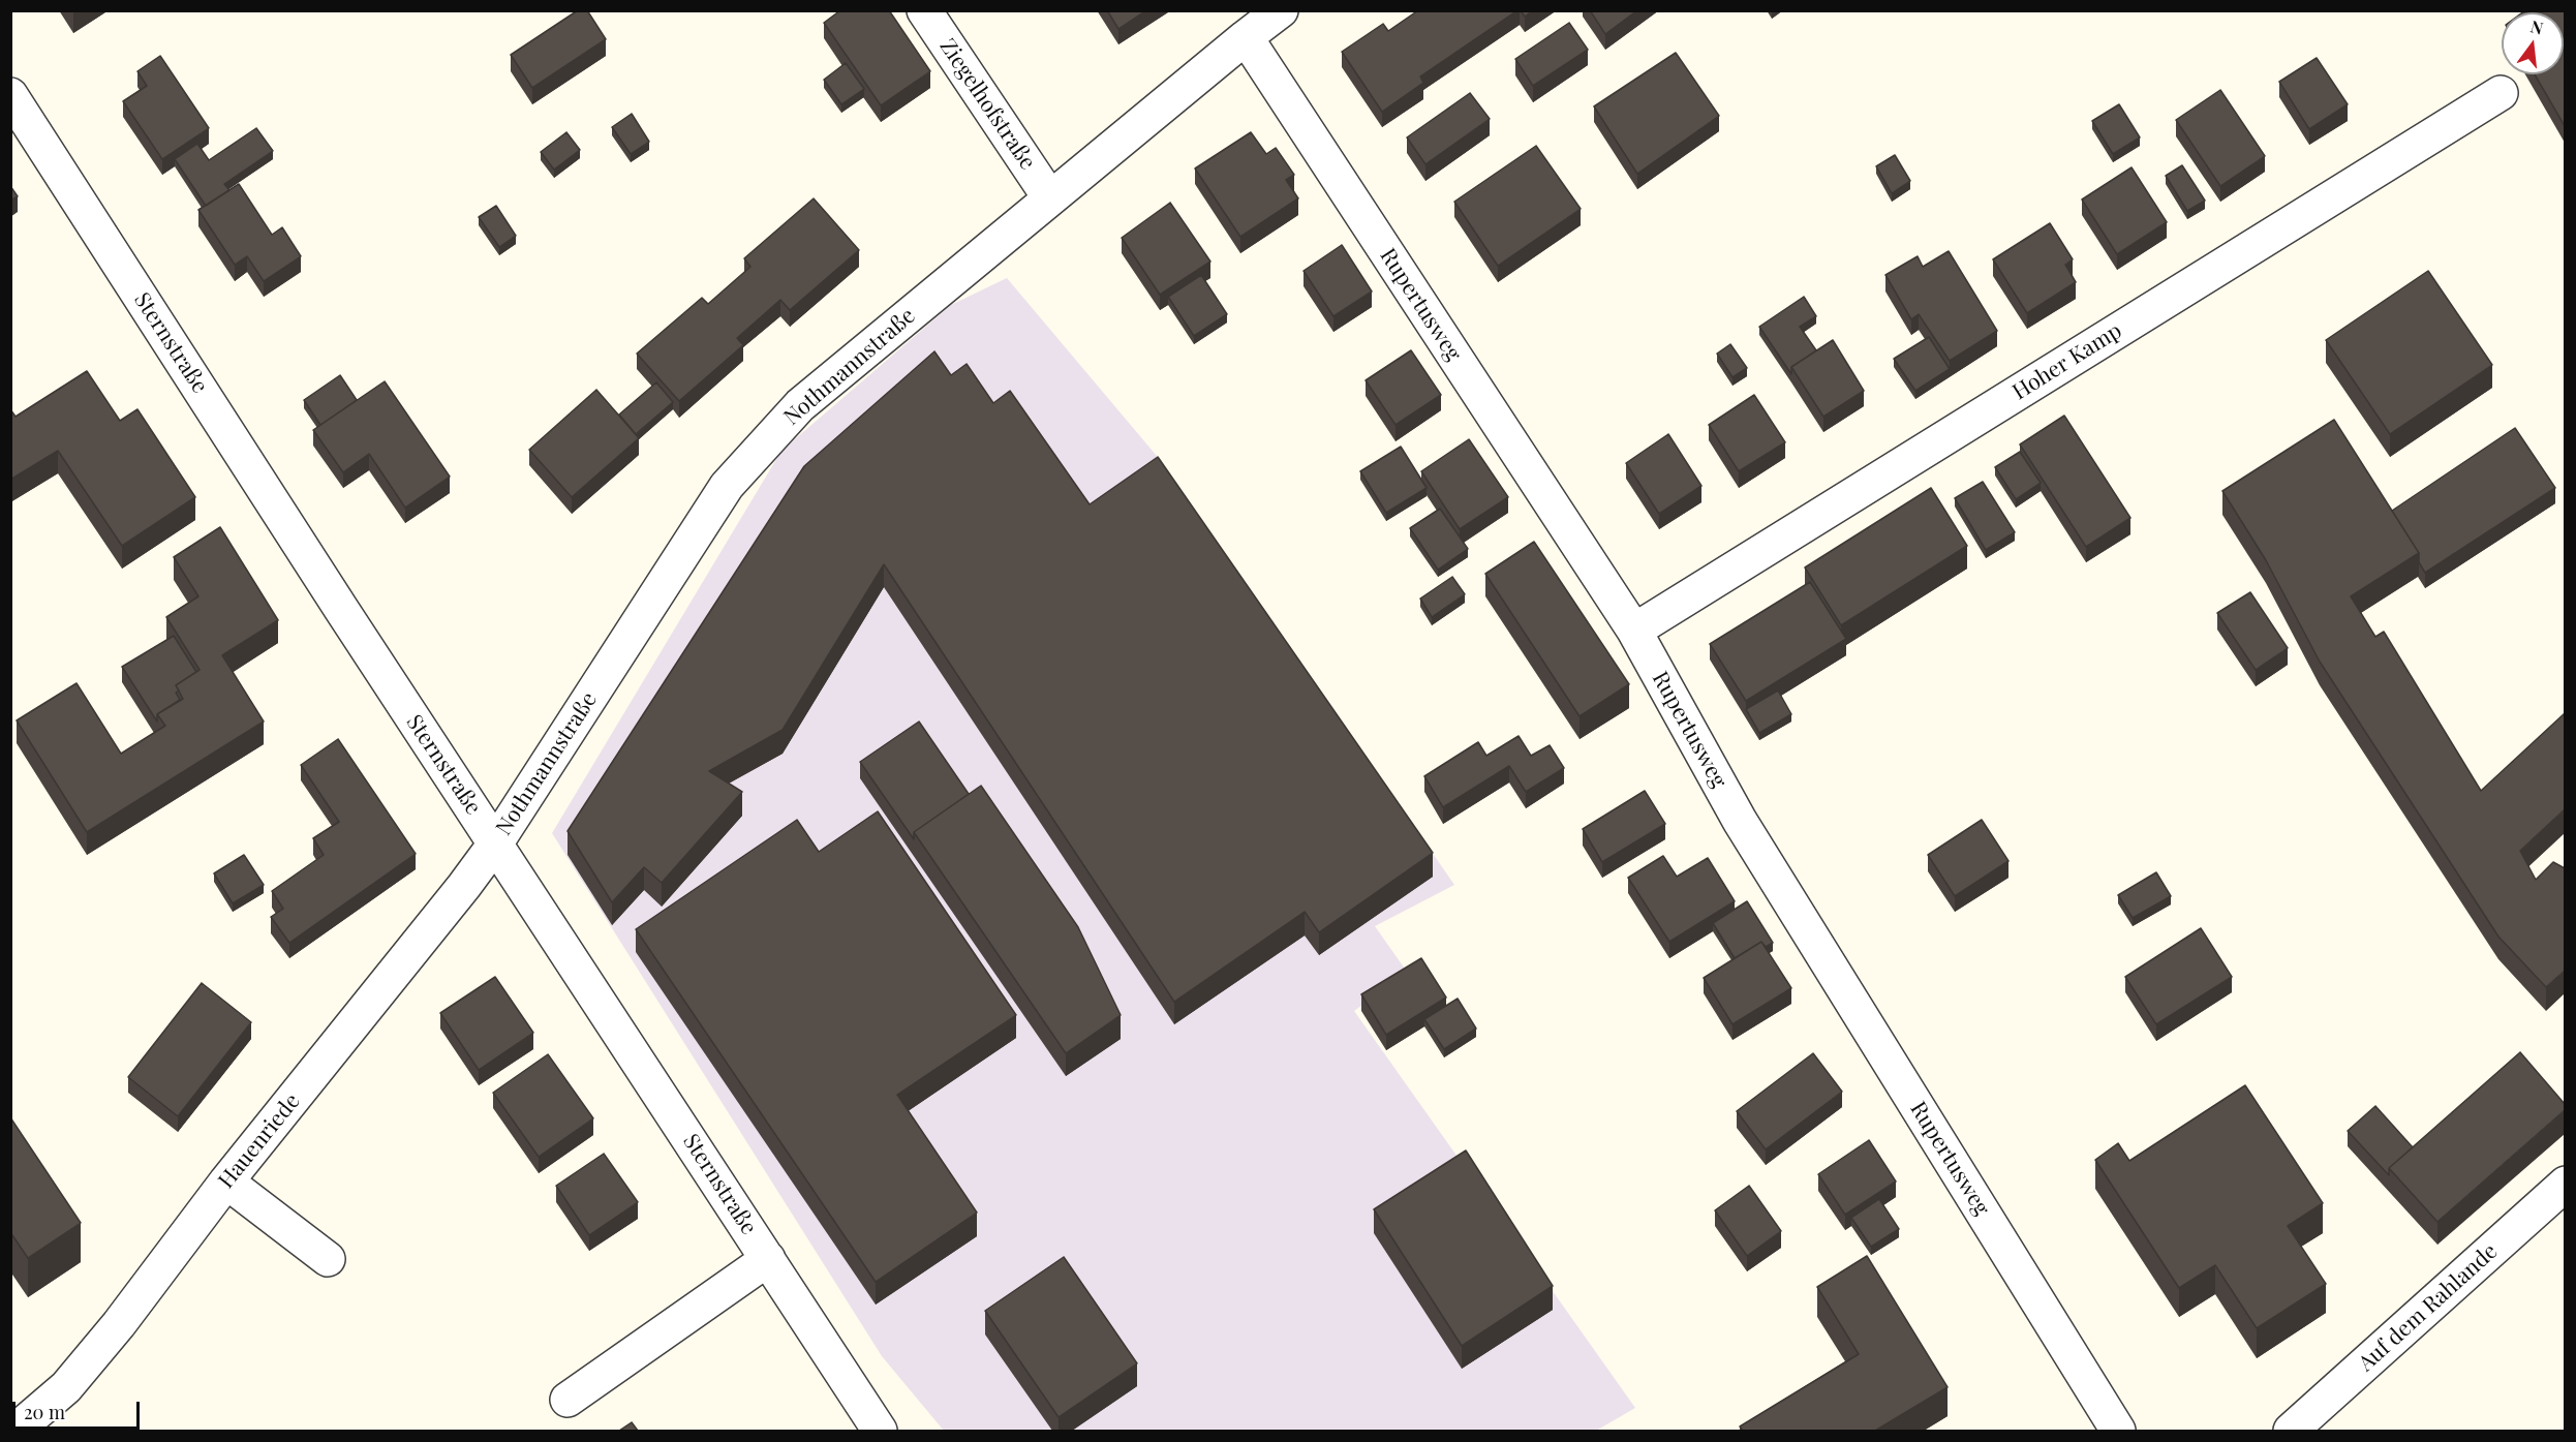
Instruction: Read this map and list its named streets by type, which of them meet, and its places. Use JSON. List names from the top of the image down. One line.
{"streets":{"street":["Ziegelhofstraße","Rupertusweg","Sternstraße","Hoher Kamp","Nothmannstraße","Hauenriede","Auf dem Rahlande"]},"crossings":[["Ziegelhofstraße","Nothmannstraße"],["Rupertusweg","Hoher Kamp"],["Rupertusweg","Nothmannstraße"],["Sternstraße","Nothmannstraße"],["Sternstraße","Hauenriede"],["Nothmannstraße","Hauenriede"]],"scale_bar":"20 m","north":"top"}
